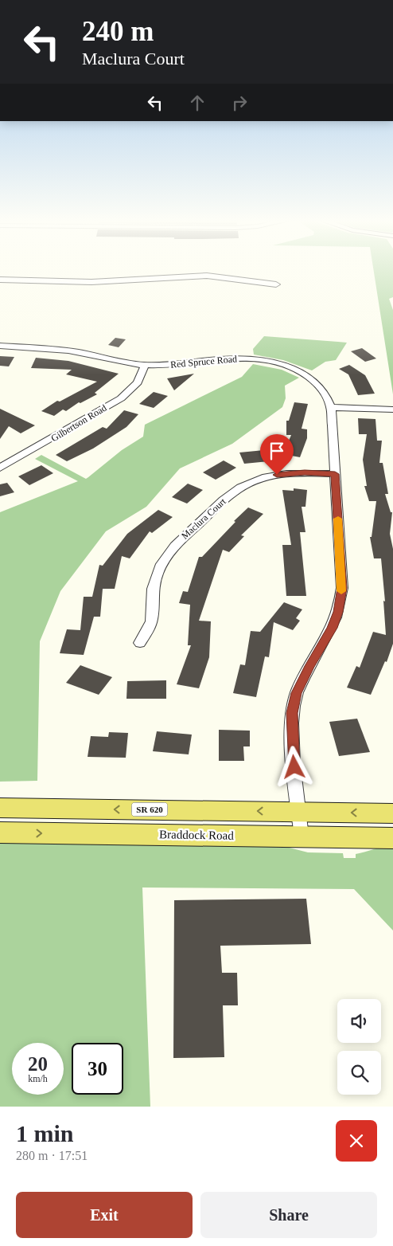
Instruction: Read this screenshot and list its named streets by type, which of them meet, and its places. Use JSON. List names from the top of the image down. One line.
{"streets":{"main road":["SR 620","Braddock Road"],"street":["Red Spruce Road","Gilbertson Road","Maclura Court"]},"crossings":[["Red Spruce Road","Gilbertson Road"],["Red Spruce Road","Maclura Court"],["Red Spruce Road","SR 620"],["Red Spruce Road","Braddock Road"]],"page":{"turn":["240 m","Maclura Court"],"speed":"20 km/h","limit":"30","heading":["1 min","280 m · 17:51"],"buttons":["Exit","Share"]}}
